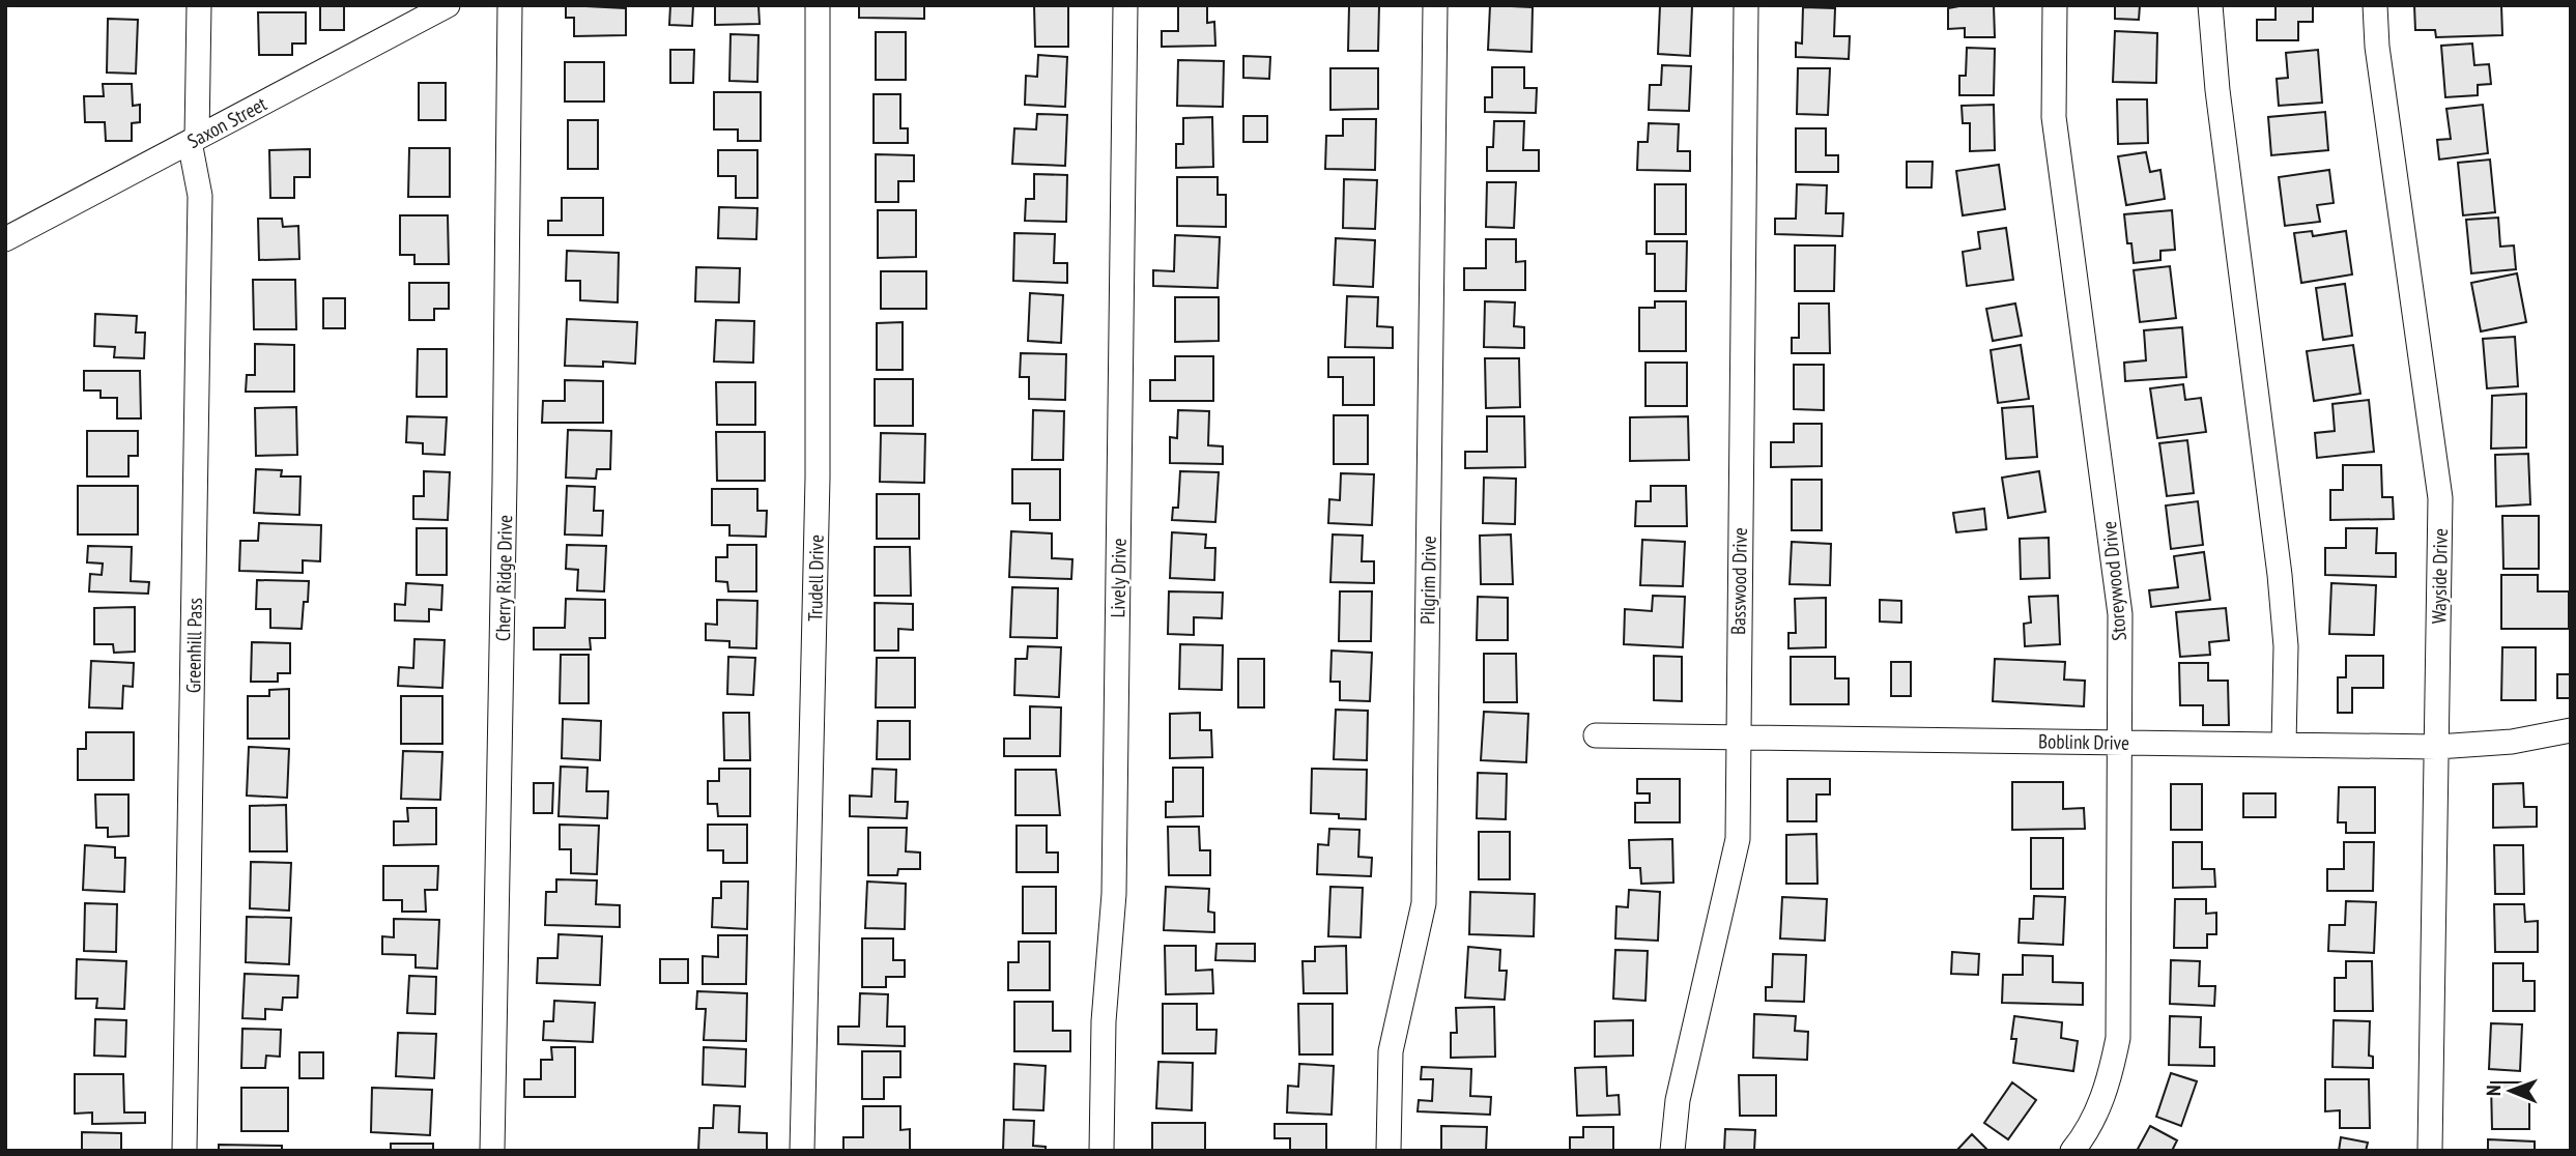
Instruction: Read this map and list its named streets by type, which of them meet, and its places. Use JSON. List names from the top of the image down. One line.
{"streets":{"street":["Saxon Street","Wayside Drive","Cherry Ridge Drive","Trudell Drive","Lively Drive","Pilgrim Drive","Basswood Drive","Storeywood Drive","Greenhill Pass","Boblink Drive"]},"crossings":[["Saxon Street","Greenhill Pass"],["Wayside Drive","Boblink Drive"],["Basswood Drive","Boblink Drive"],["Storeywood Drive","Boblink Drive"]],"north":"left"}
